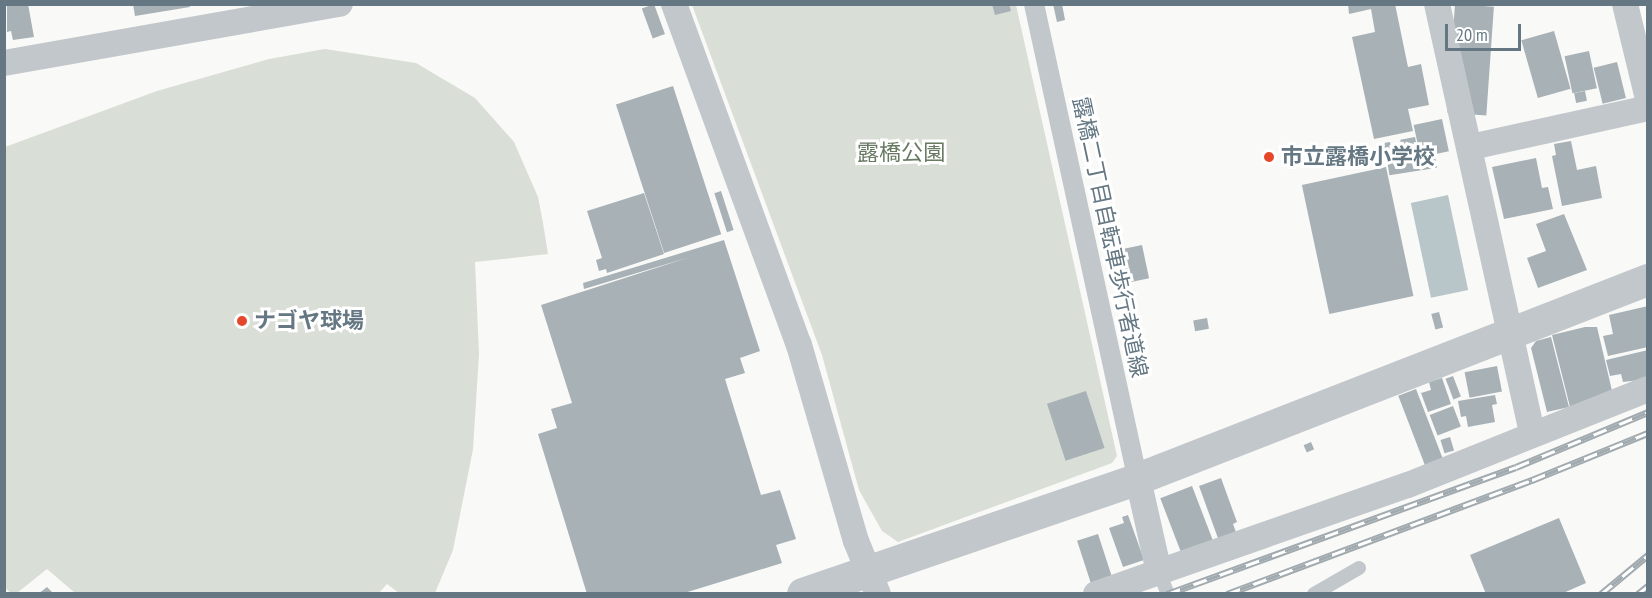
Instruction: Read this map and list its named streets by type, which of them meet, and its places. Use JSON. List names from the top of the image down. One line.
{"streets":{"street":["露橋二丁目自転車歩行者道線"]},"parks":["露橋公園"],"places":["市立露橋小学校","ナゴヤ球場"],"scale_bar":"20 m"}
